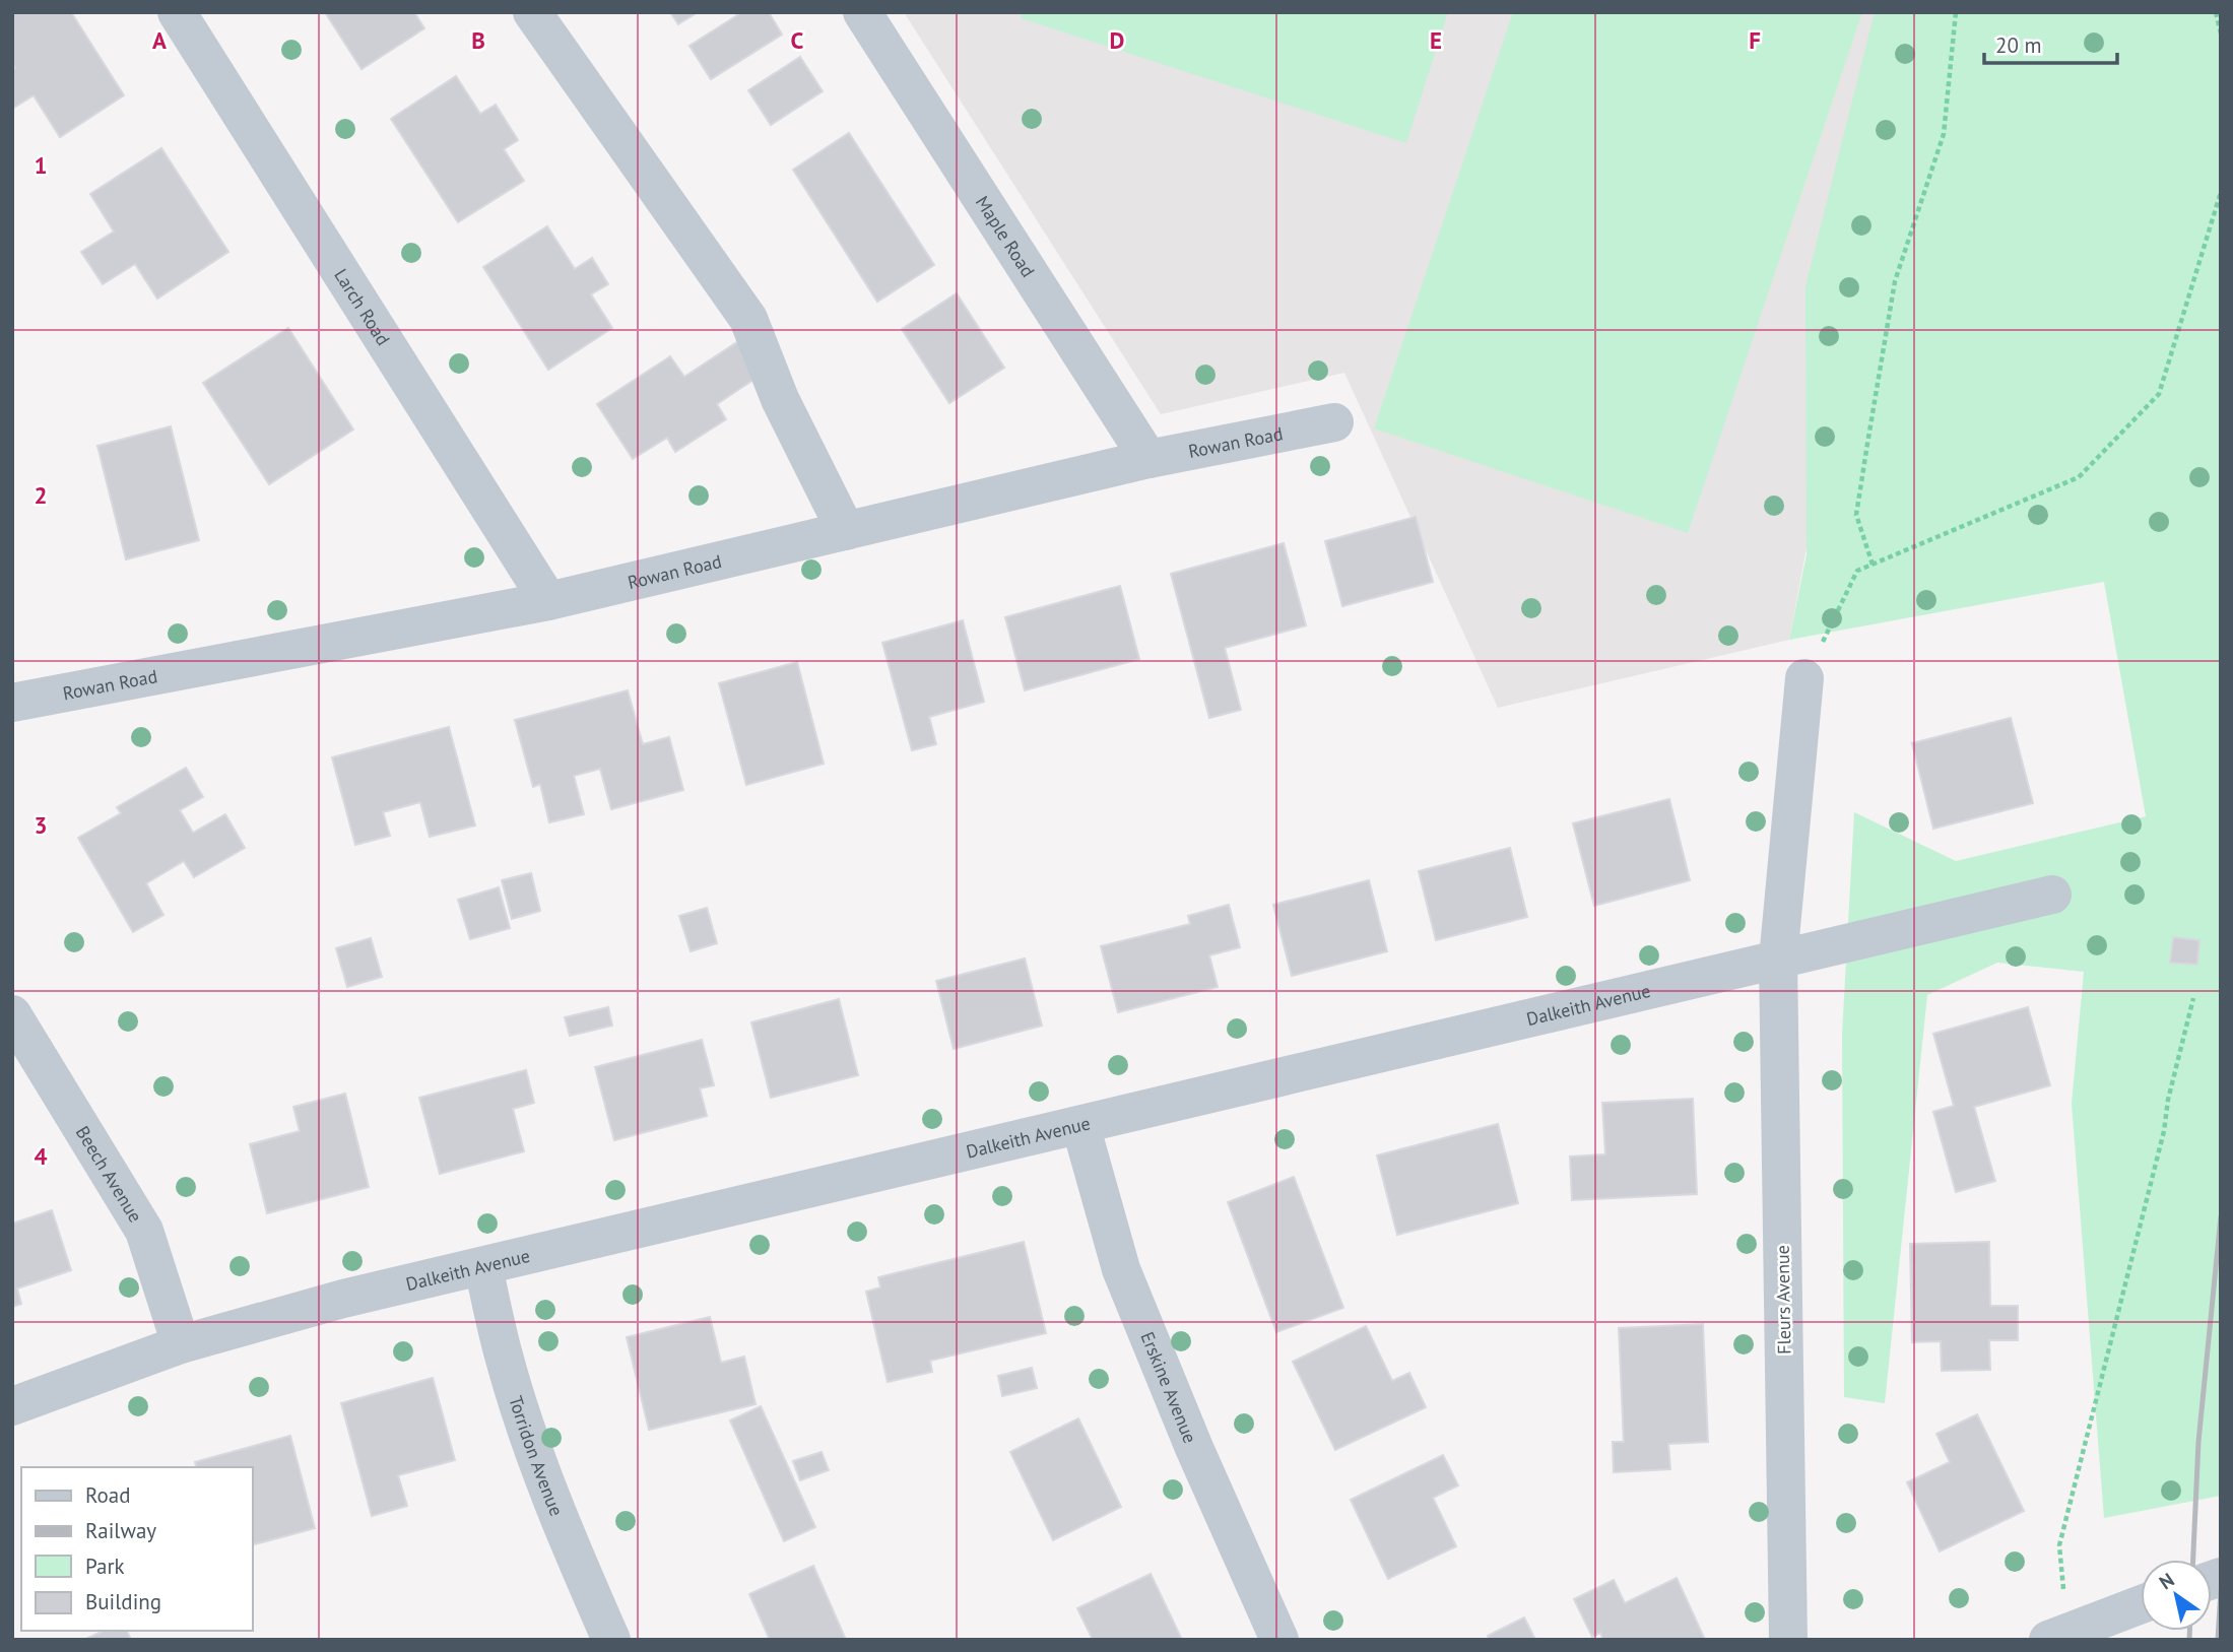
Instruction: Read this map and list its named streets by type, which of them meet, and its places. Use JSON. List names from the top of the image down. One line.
{"streets":{"street":["Maple Road","Larch Road","Rowan Road","Dalkeith Avenue","Beech Avenue","Fleurs Avenue","Erskine Avenue","Torridon Avenue"]},"crossings":[["Maple Road","Rowan Road"],["Larch Road","Rowan Road"],["Dalkeith Avenue","Beech Avenue"],["Dalkeith Avenue","Fleurs Avenue"],["Dalkeith Avenue","Erskine Avenue"],["Dalkeith Avenue","Torridon Avenue"]],"legend":["Road","Railway","Park","Building"],"scale_bar":"20 m","north":"top left","grid":{"columns":["A","B","C","D","E","F"],"rows":["1","2","3","4"]}}
